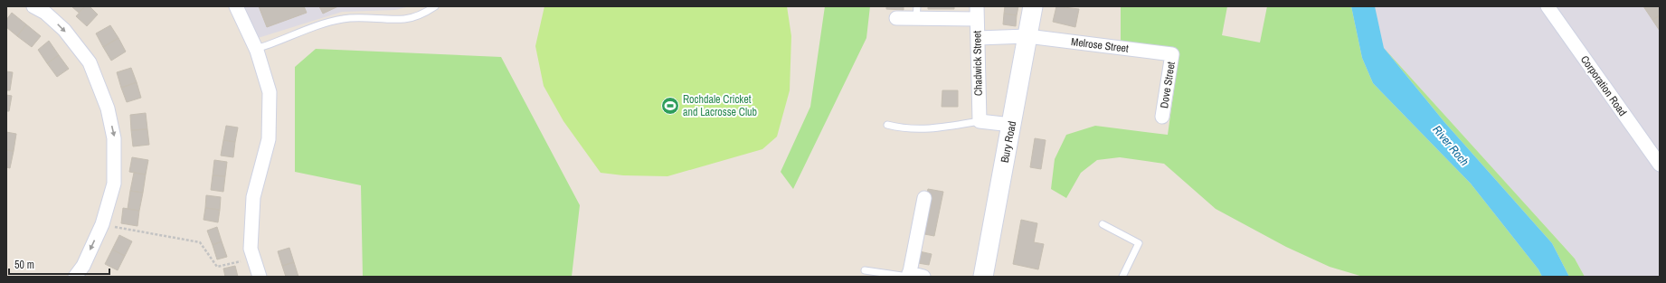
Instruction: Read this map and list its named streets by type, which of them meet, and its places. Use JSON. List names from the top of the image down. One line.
{"streets":{"main road":["Bury Road"],"street":["Melrose Street","Chadwick Street","Dove Street","Corporation Road"]},"crossings":[["Melrose Street","Chadwick Street"],["Melrose Street","Dove Street"],["Melrose Street","Bury Road"]],"water":["River Roch"],"places":{"sports":["Rochdale Cricket and Lacrosse Club"]},"scale_bar":"50 m"}
